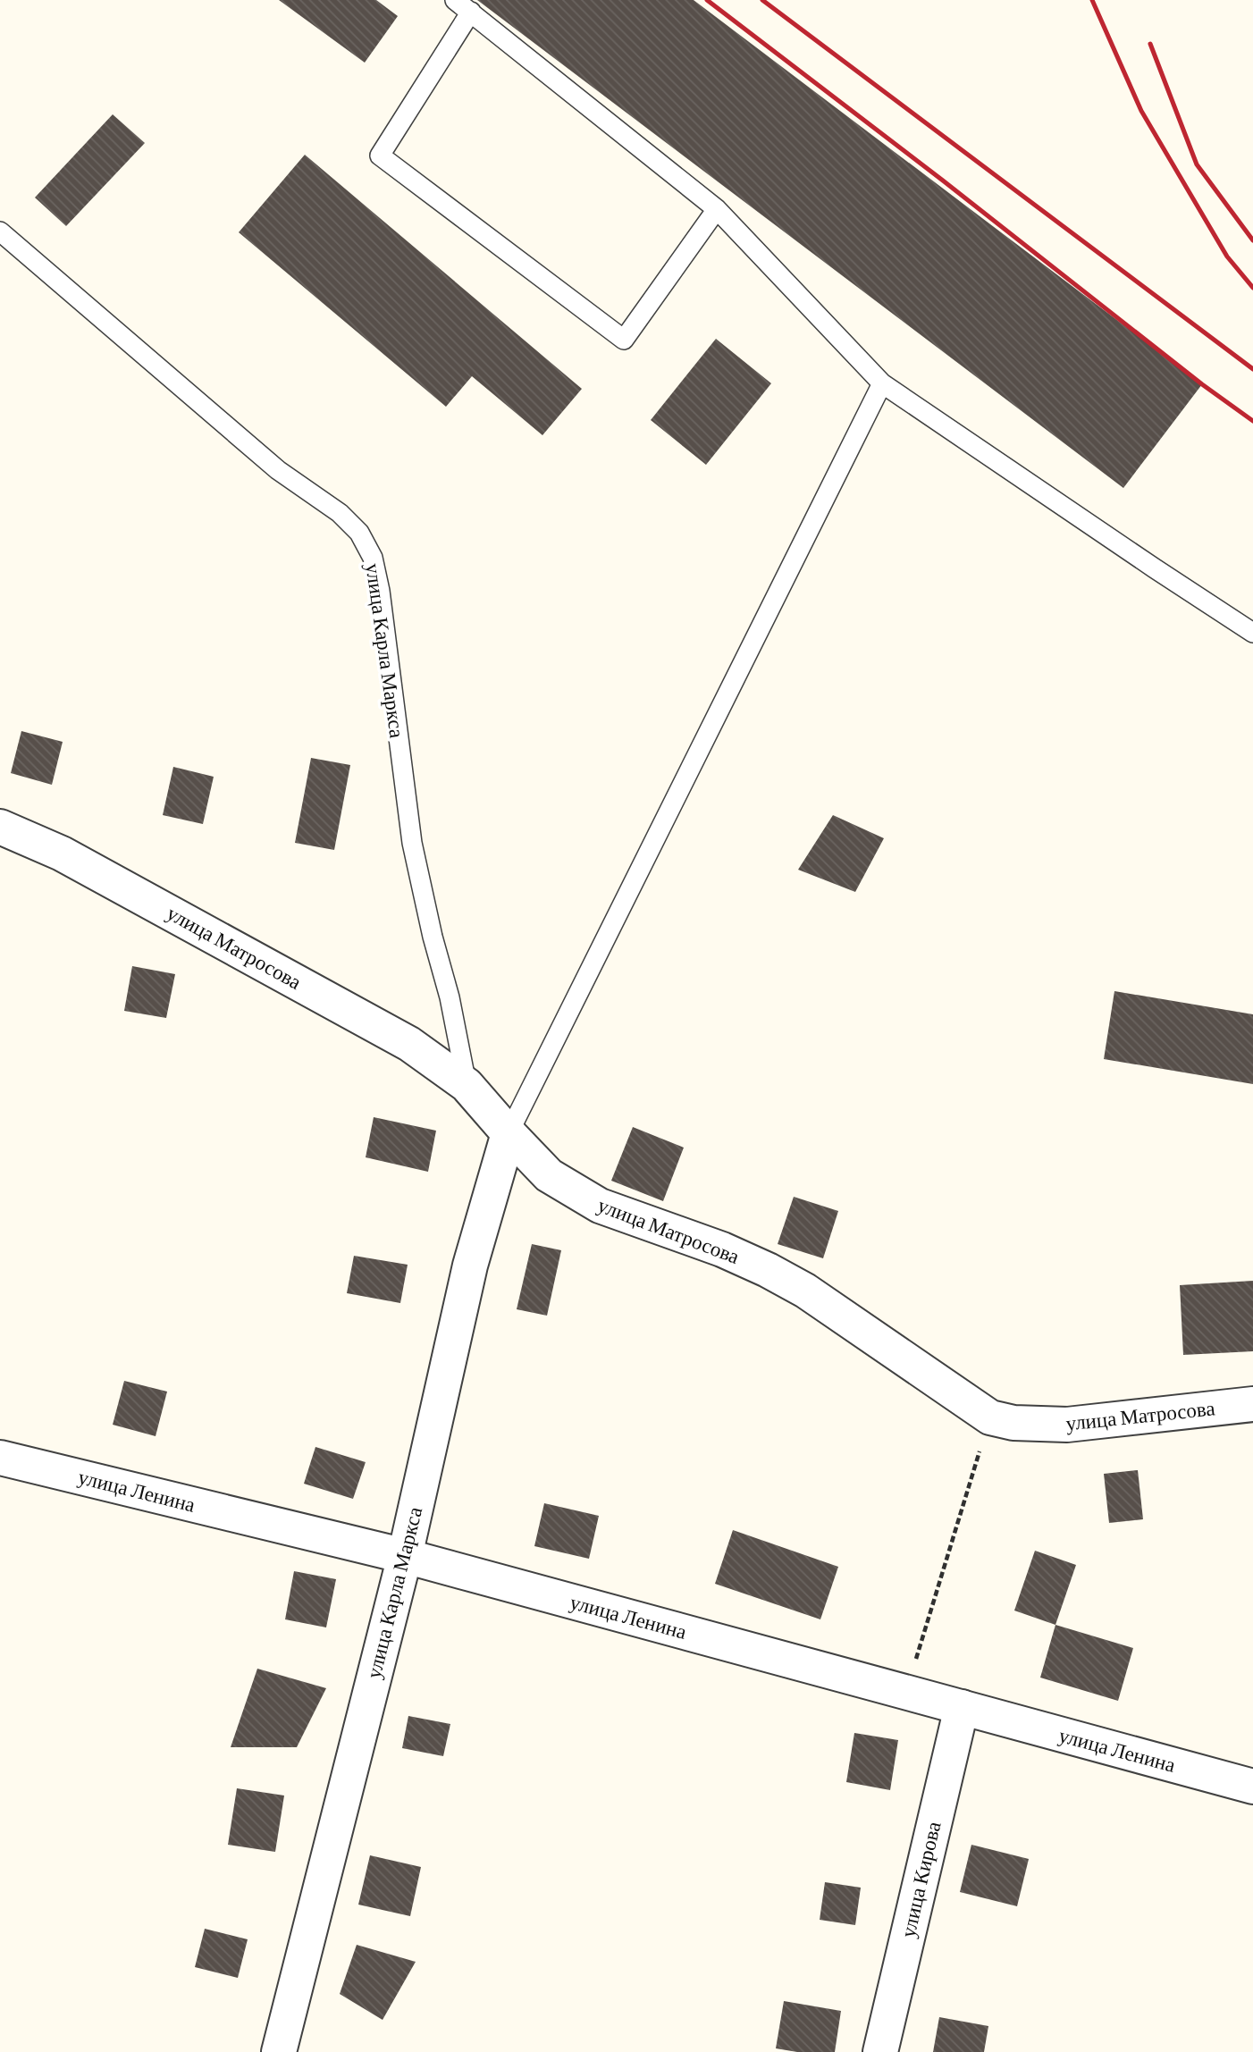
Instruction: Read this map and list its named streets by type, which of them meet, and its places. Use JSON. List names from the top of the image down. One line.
{"streets":{"street":["улица Карла Маркса","улица Матросова","улица Ленина","улица Кирова"]},"crossings":[["улица Карла Маркса","улица Матросова"],["улица Карла Маркса","улица Ленина"],["улица Ленина","улица Кирова"]]}
